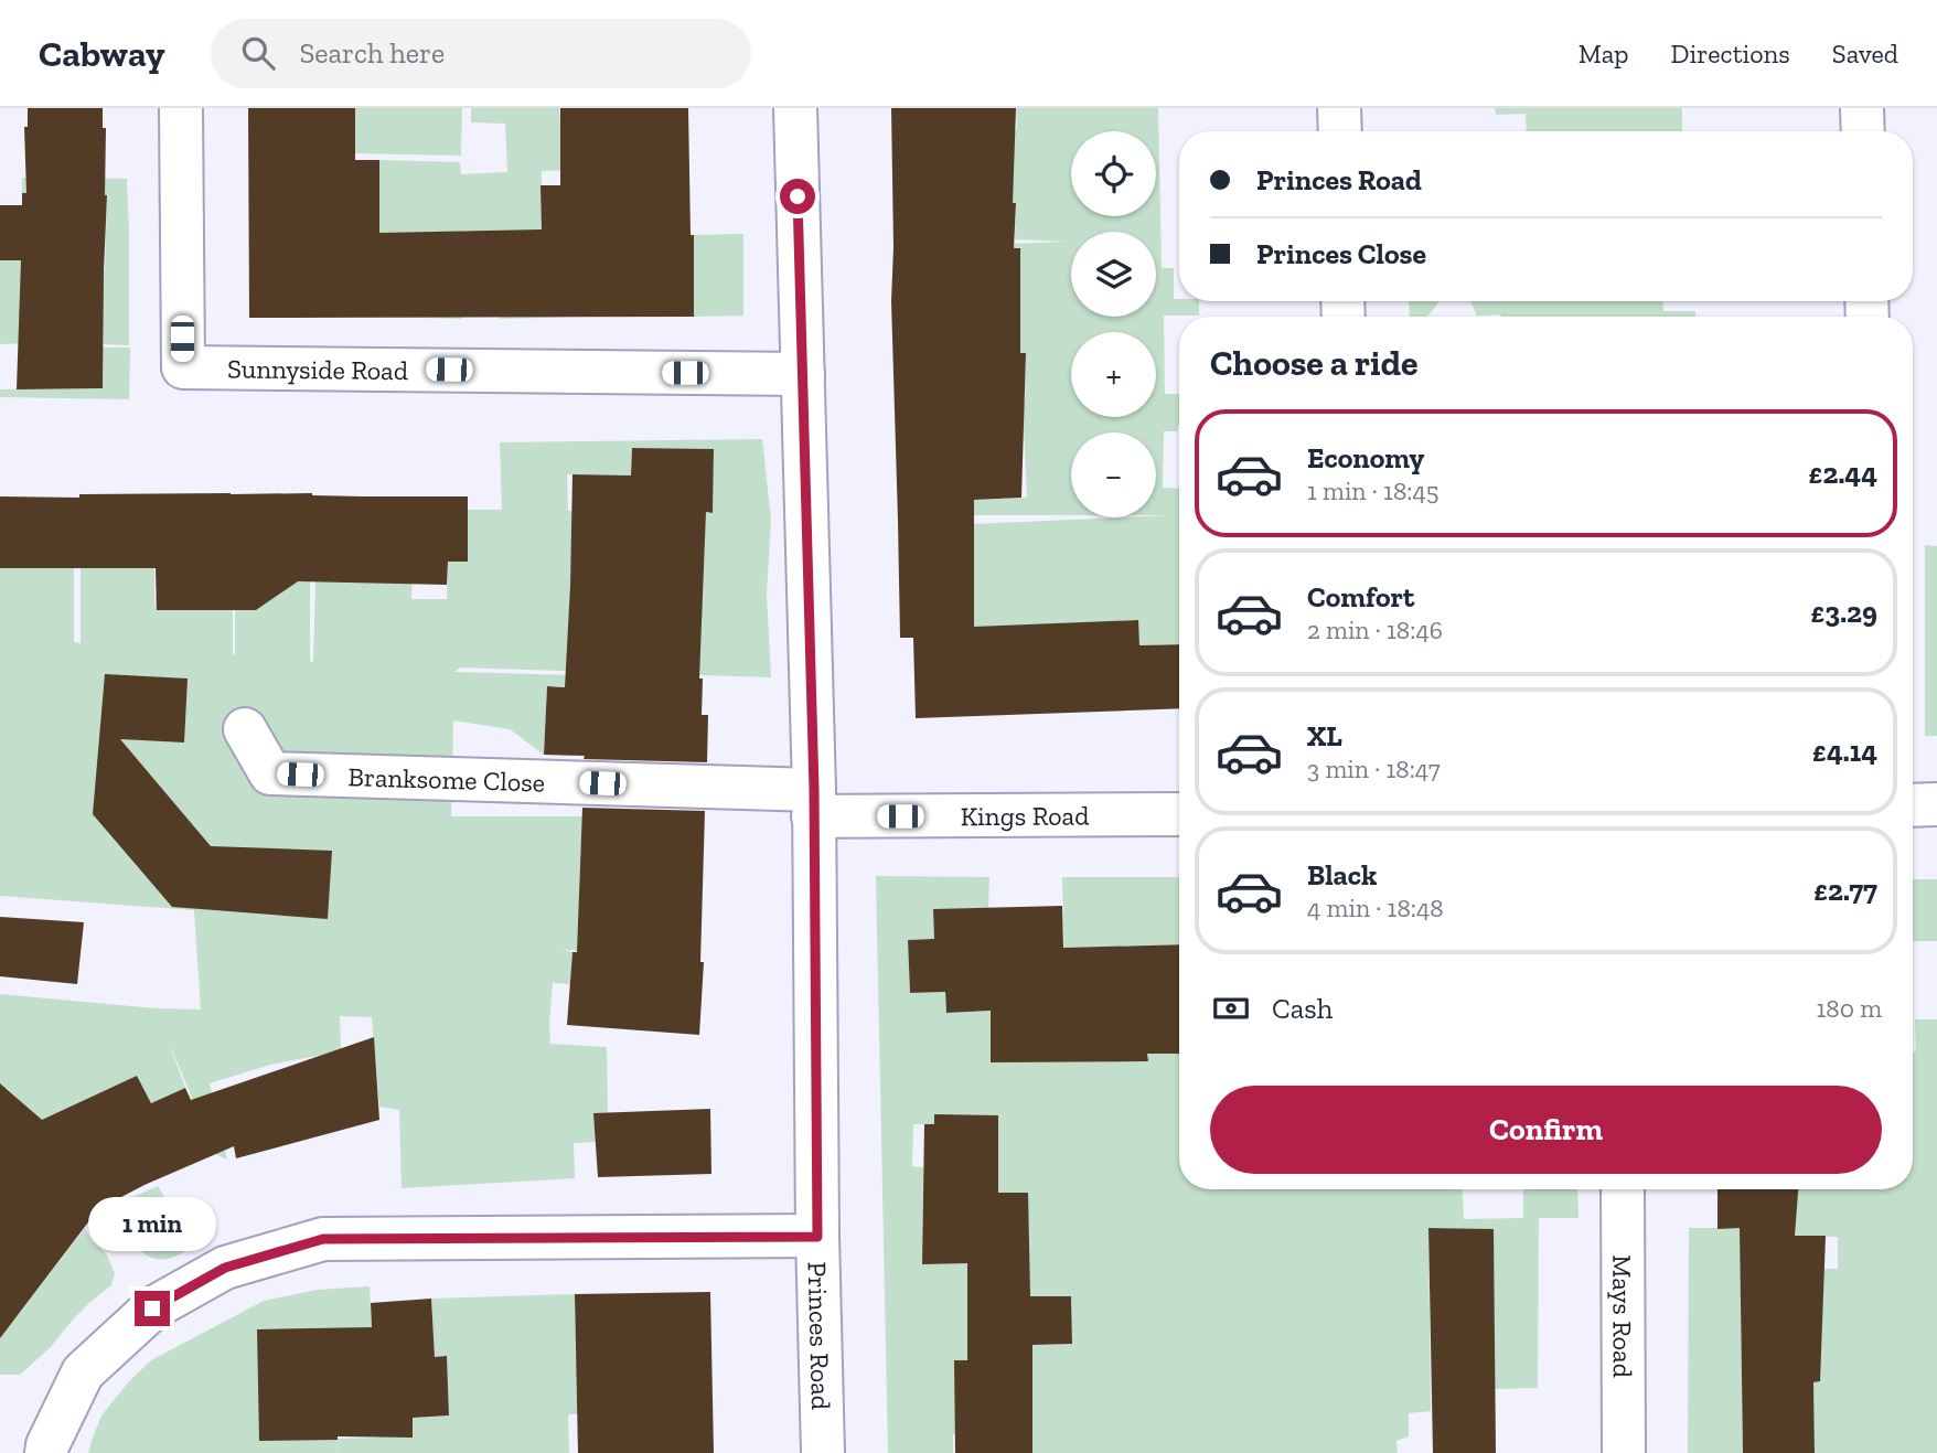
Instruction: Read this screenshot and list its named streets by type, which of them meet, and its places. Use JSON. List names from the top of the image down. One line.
{"streets":{"street":["Sunnyside Road","Branksome Close","Kings Road","Mays Road","Princes Road"]},"crossings":[["Sunnyside Road","Princes Road"],["Branksome Close","Kings Road"],["Branksome Close","Princes Road"],["Kings Road","Princes Road"]],"page":{"header":"Cabway","search":"Search here","nav":["Map","Directions","Saved"],"map_buttons":["+","−"],"banner":["Princes Road","Princes Close"],"heading":"Choose a ride","list":[{"name":"Economy","note":"1 min · 18:45","value":"£2.44"},{"name":"Comfort","note":"2 min · 18:46","value":"£3.29"},{"name":"XL","note":"3 min · 18:47","value":"£4.14"},{"name":"Black","note":"4 min · 18:48","value":"£2.77"}],"pay":["Cash","180 m"],"buttons":"Confirm","bubble":"1 min"}}
